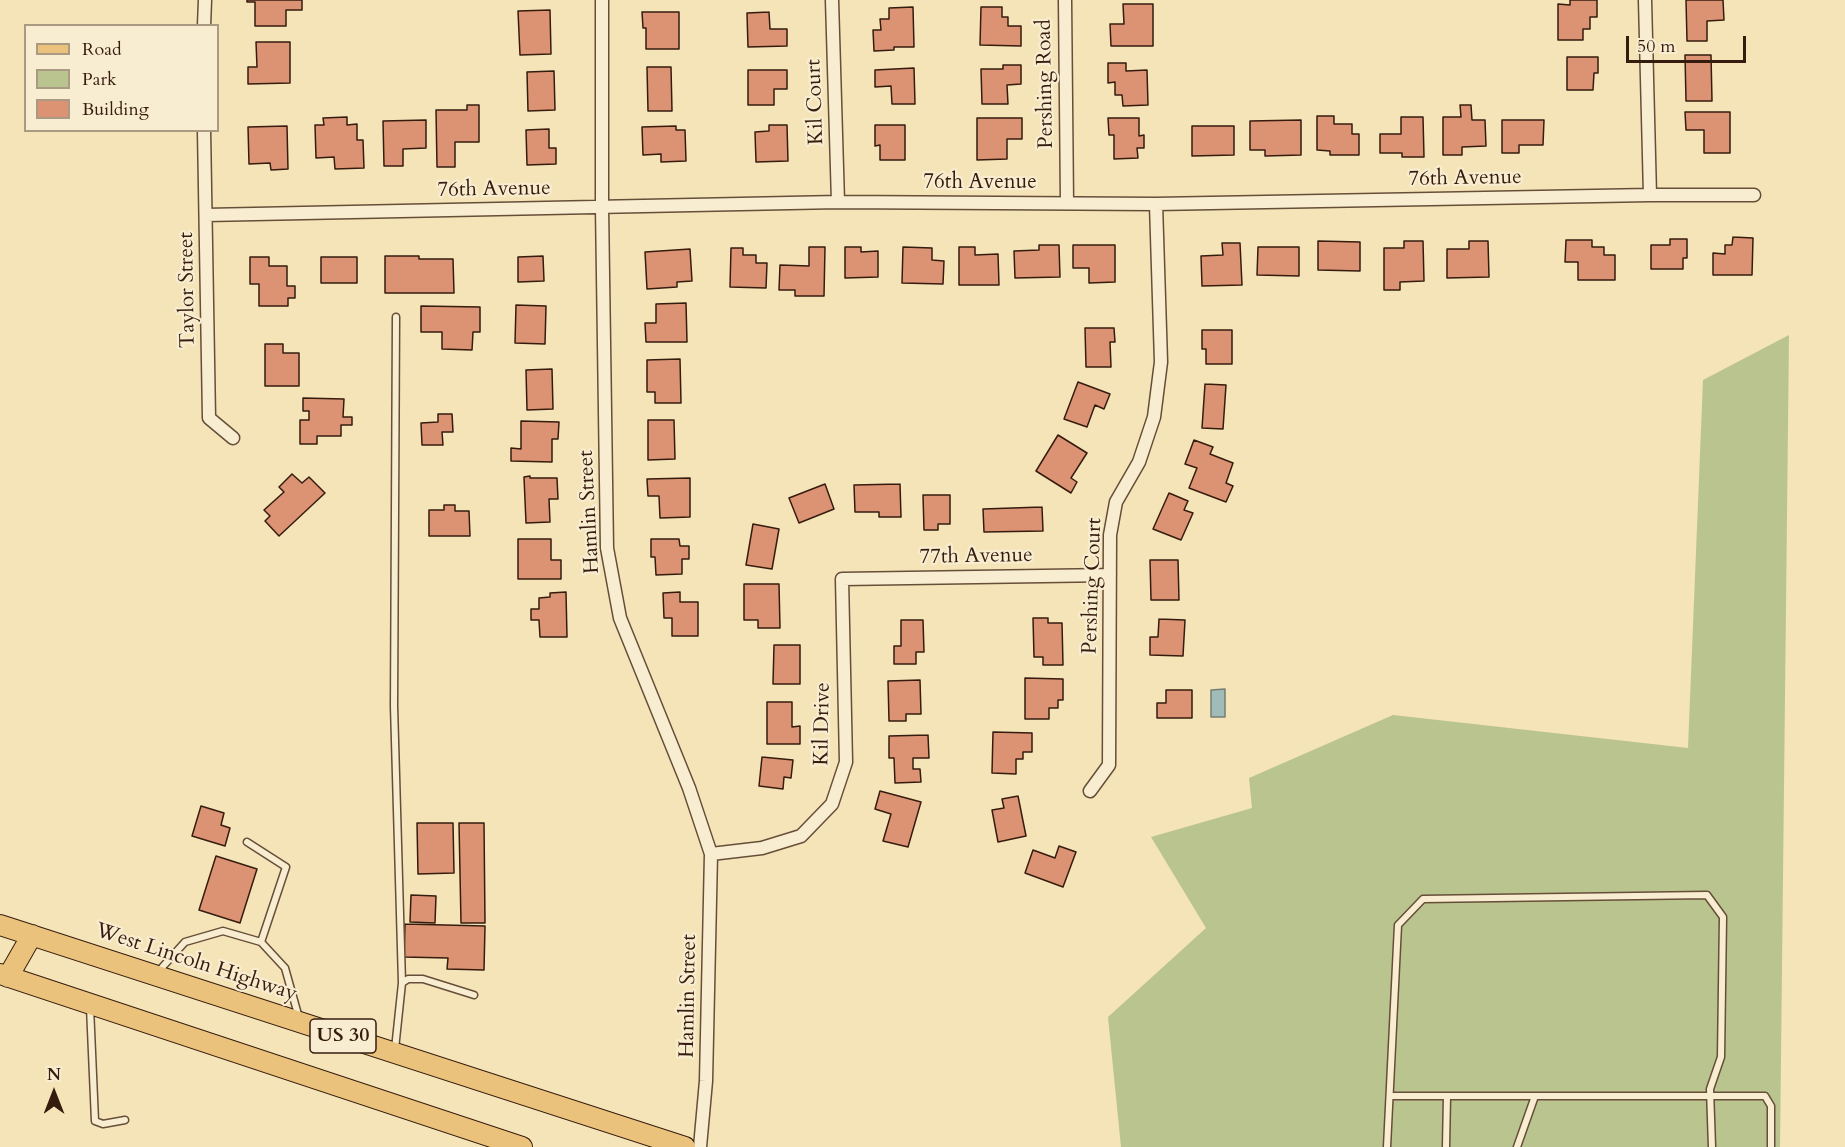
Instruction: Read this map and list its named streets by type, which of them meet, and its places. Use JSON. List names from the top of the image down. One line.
{"streets":{"main road":["West Lincoln Highway","US 30"],"street":["Pershing Road","Kil Court","76th Avenue","Taylor Street","Hamlin Street","77th Avenue","Pershing Court","Kil Drive"]},"crossings":[["Pershing Road","76th Avenue"],["Kil Court","76th Avenue"],["76th Avenue","Taylor Street"],["76th Avenue","Hamlin Street"],["76th Avenue","Pershing Court"],["Hamlin Street","Kil Drive"],["77th Avenue","Pershing Court"],["77th Avenue","Kil Drive"]],"legend":["Road","Park","Building"],"scale_bar":"50 m","north":"top"}
